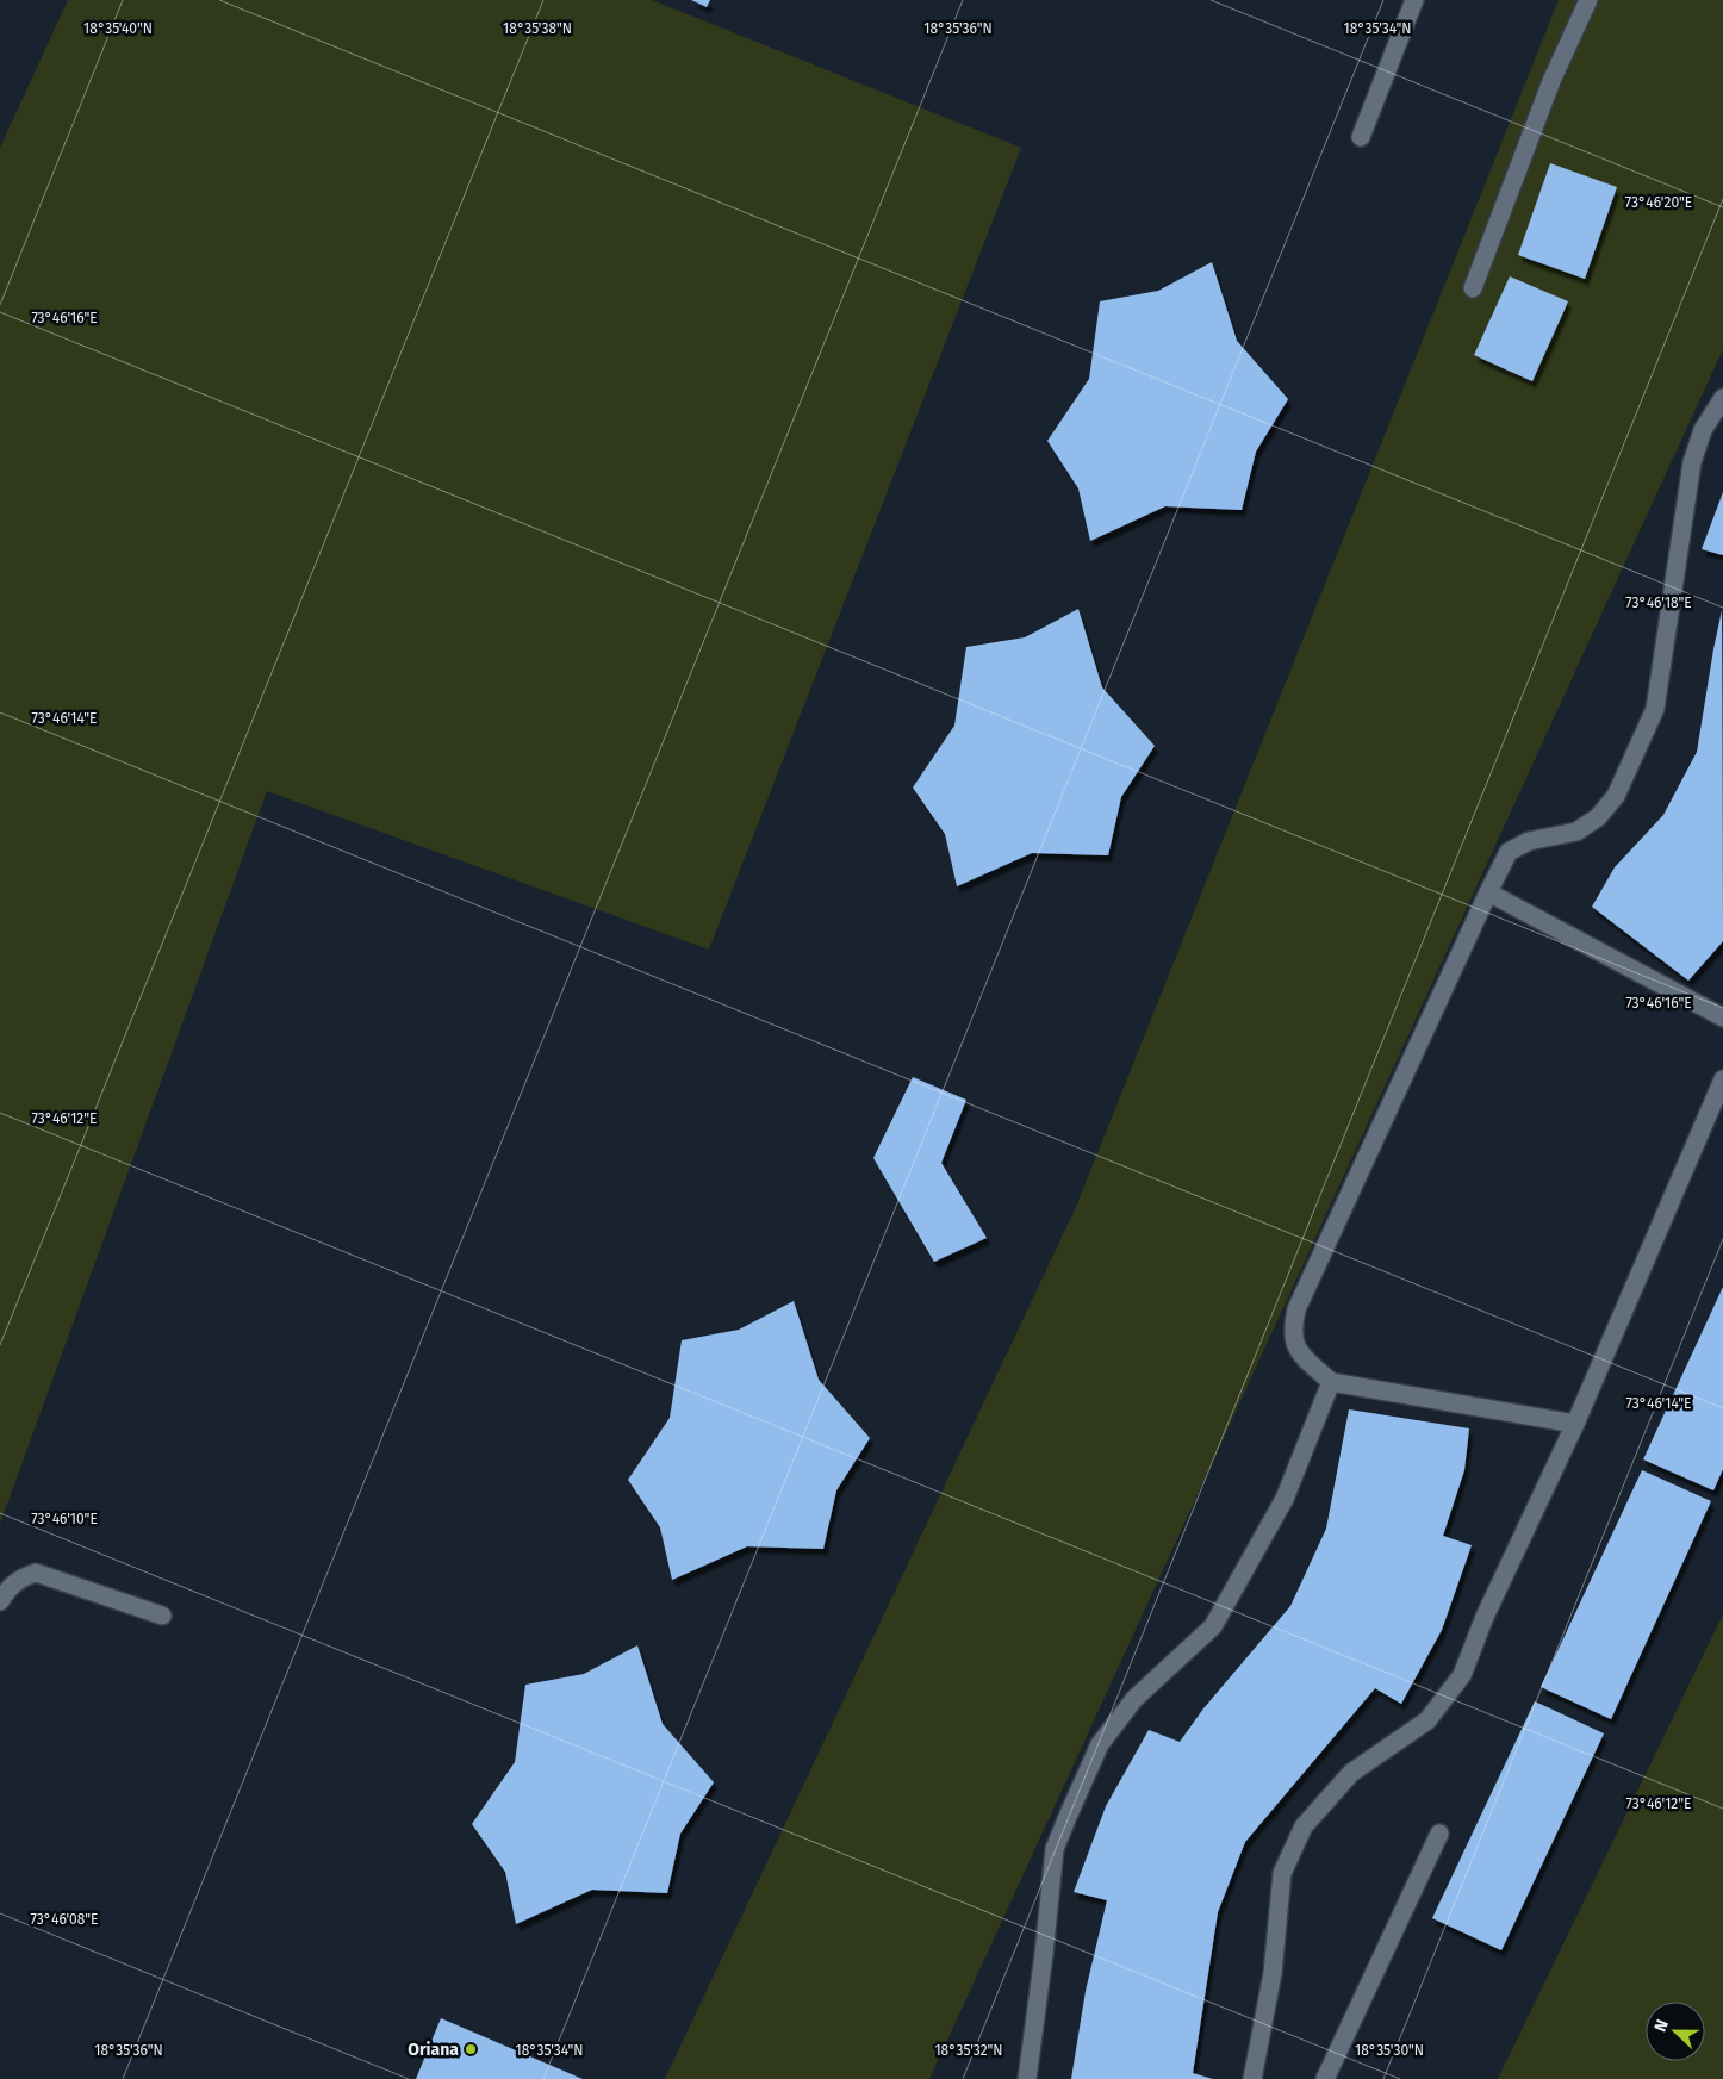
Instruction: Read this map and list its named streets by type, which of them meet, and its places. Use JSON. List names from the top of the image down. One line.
{"places":["Oriana"],"north":"left","coordinates":["18°35'40\"N","18°35'38\"N","18°35'36\"N","18°35'34\"N","73°46'20\"E","73°46'16\"E","73°46'18\"E","73°46'14\"E","73°46'12\"E","73°46'10\"E","73°46'08\"E","18°35'32\"N","18°35'30\"N"]}
